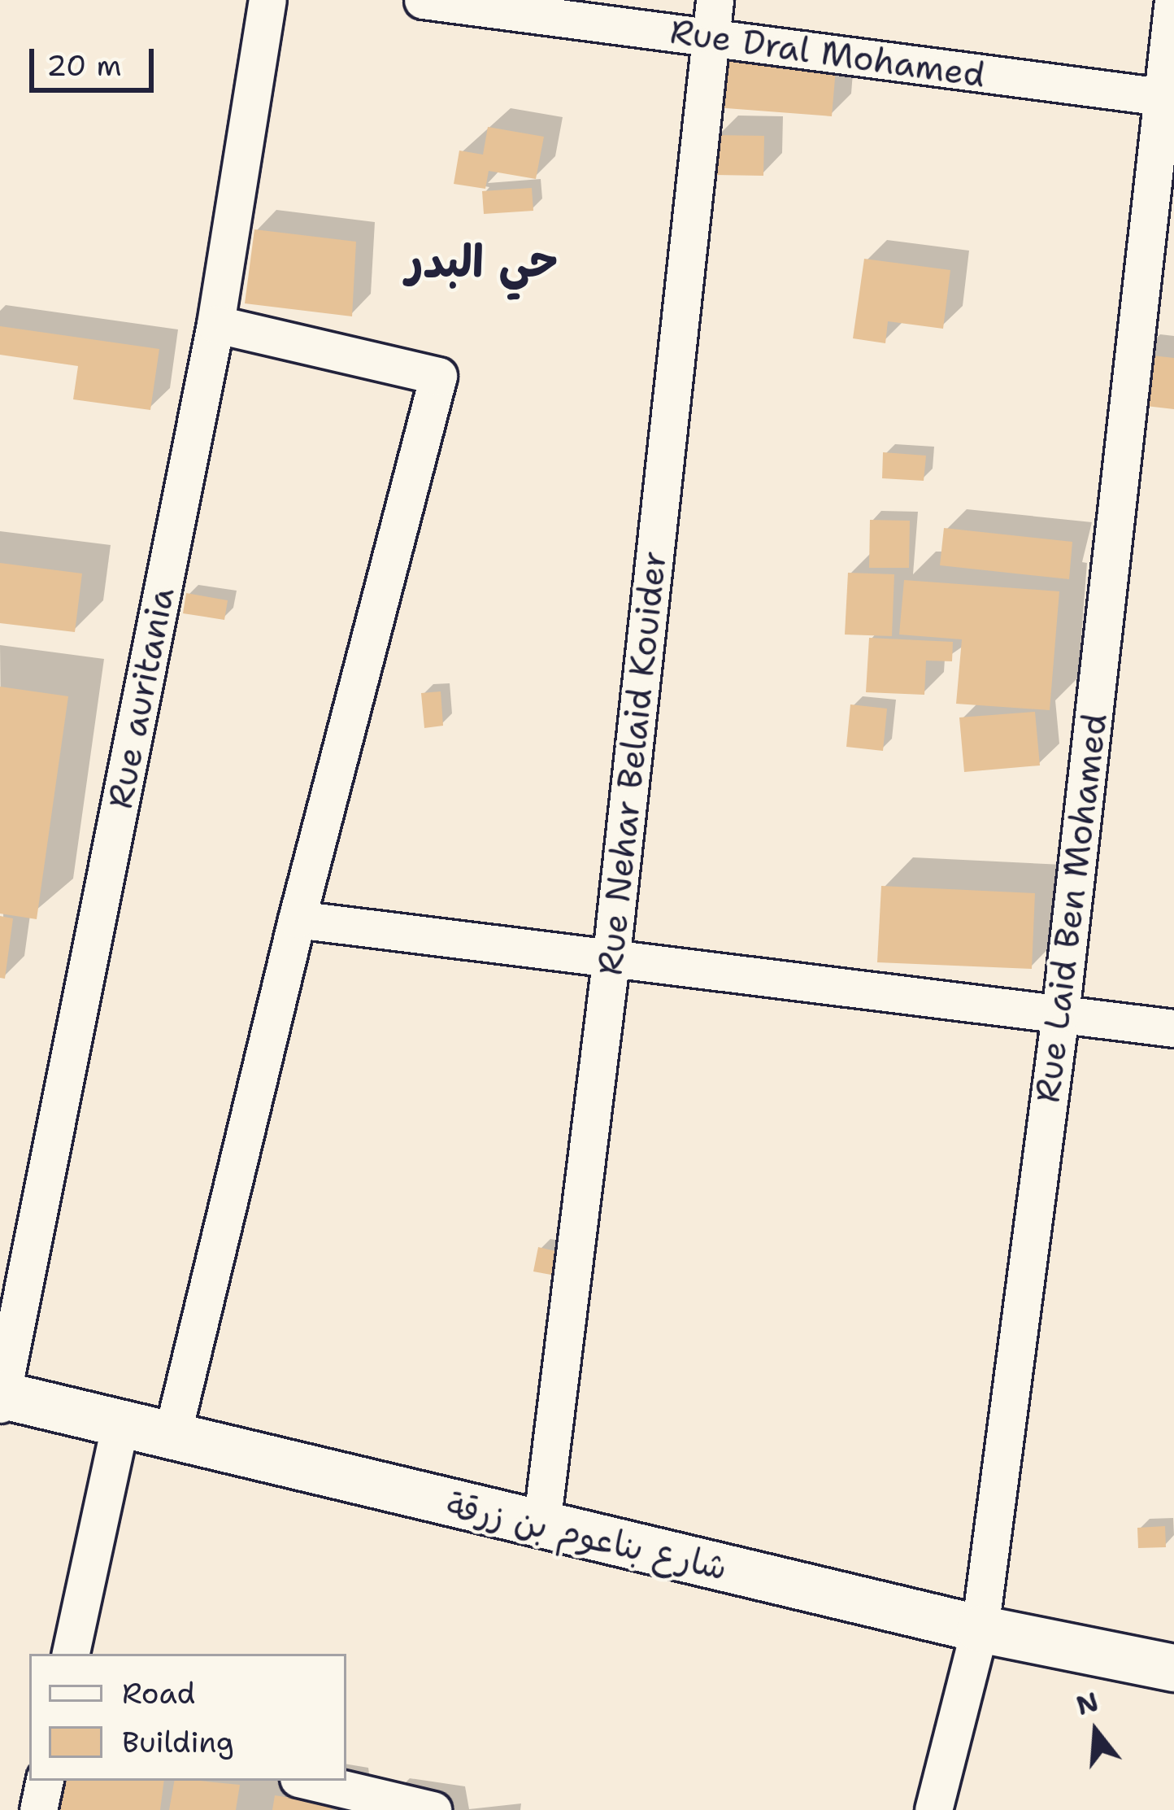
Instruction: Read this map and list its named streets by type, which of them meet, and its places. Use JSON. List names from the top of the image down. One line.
{"streets":{"street":["Rue Dral Mohamed","Rue auritania","Rue Nehar Belaid Kouider","Rue Laid Ben Mohamed","شارع بناعوم بن زرقة"]},"crossings":[["Rue Dral Mohamed","Rue Nehar Belaid Kouider"],["Rue Dral Mohamed","Rue Laid Ben Mohamed"],["Rue auritania","شارع بناعوم بن زرقة"],["Rue Nehar Belaid Kouider","شارع بناعوم بن زرقة"],["Rue Laid Ben Mohamed","شارع بناعوم بن زرقة"]],"districts":["حي البدر"],"legend":["Road","Building"],"scale_bar":"20 m","north":"top"}
